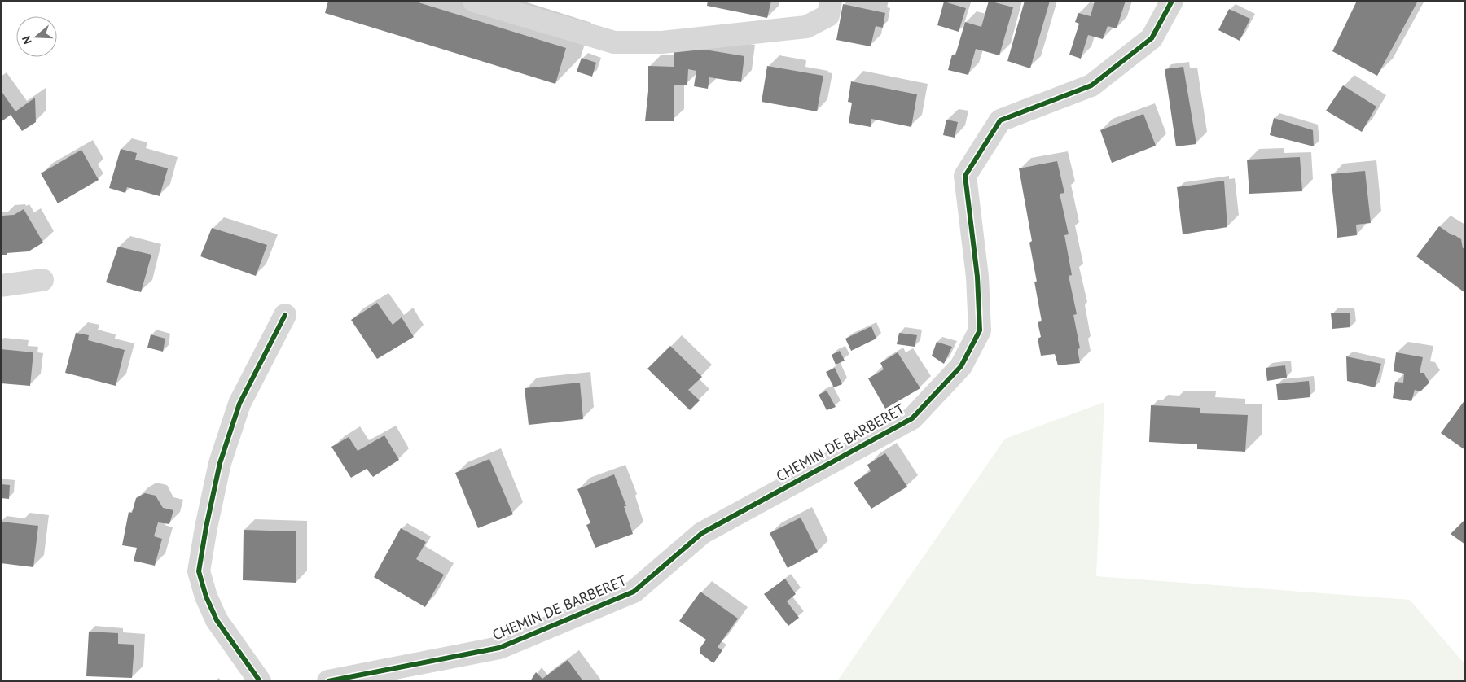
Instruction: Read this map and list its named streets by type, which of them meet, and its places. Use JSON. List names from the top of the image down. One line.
{"streets":{"street":["CHEMIN DE BARBERET"]},"north":"left"}
